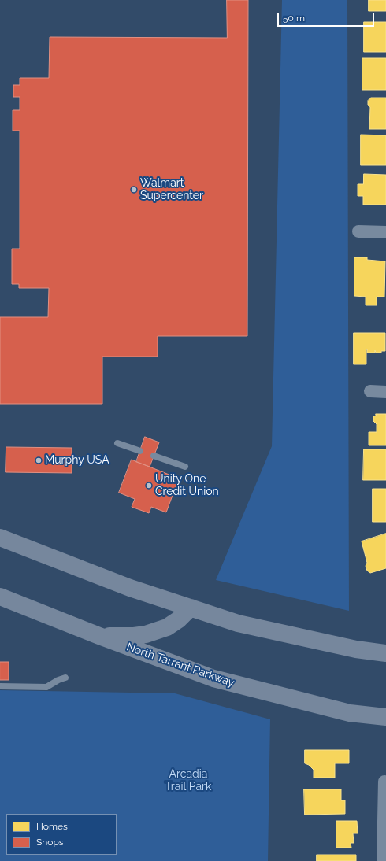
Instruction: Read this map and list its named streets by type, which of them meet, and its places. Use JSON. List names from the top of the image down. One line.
{"streets":{"main road":["North Tarrant Parkway"]},"parks":["Arcadia Trail Park"],"places":["Walmart Supercenter","Murphy USA","Unity One Credit Union"],"legend":["Homes","Shops"],"scale_bar":"50 m"}
